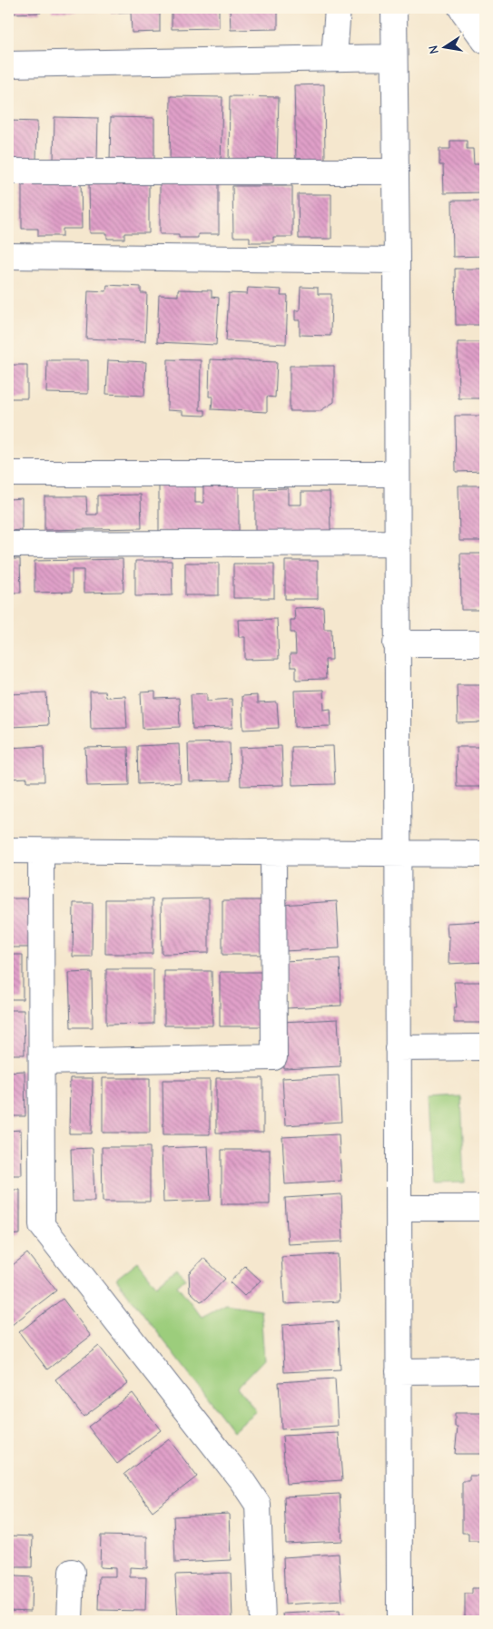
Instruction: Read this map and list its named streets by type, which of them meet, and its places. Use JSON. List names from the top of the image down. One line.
{"north":"left"}
